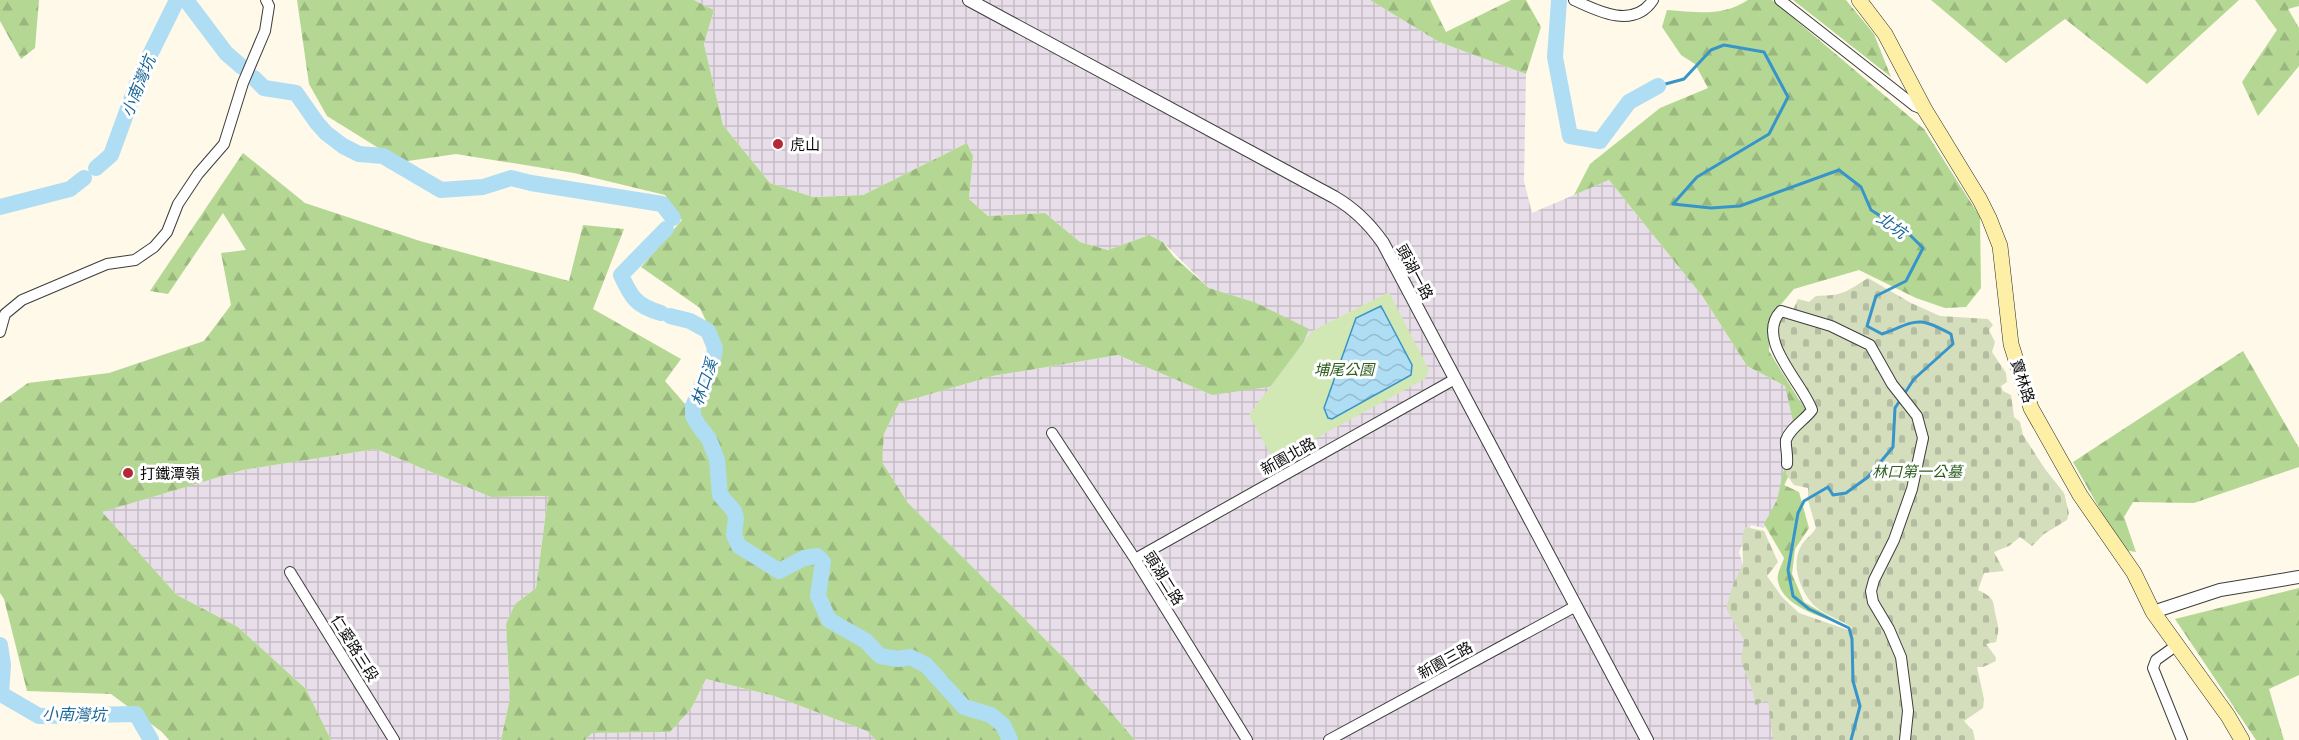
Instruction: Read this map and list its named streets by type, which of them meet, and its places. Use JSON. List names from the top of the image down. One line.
{"streets":{"main road":["寶林路"],"street":["頭湖一路","新園北路","頭湖二路","仁愛路三段","新園三路"]},"crossings":[["頭湖一路","新園北路"],["頭湖一路","新園三路"],["新園北路","頭湖二路"]],"water":["小南灣坑","北坑","林口溪"],"parks":["埔尾公園","林口第一公墓"],"places":["虎山","打鐵潭嶺"]}
